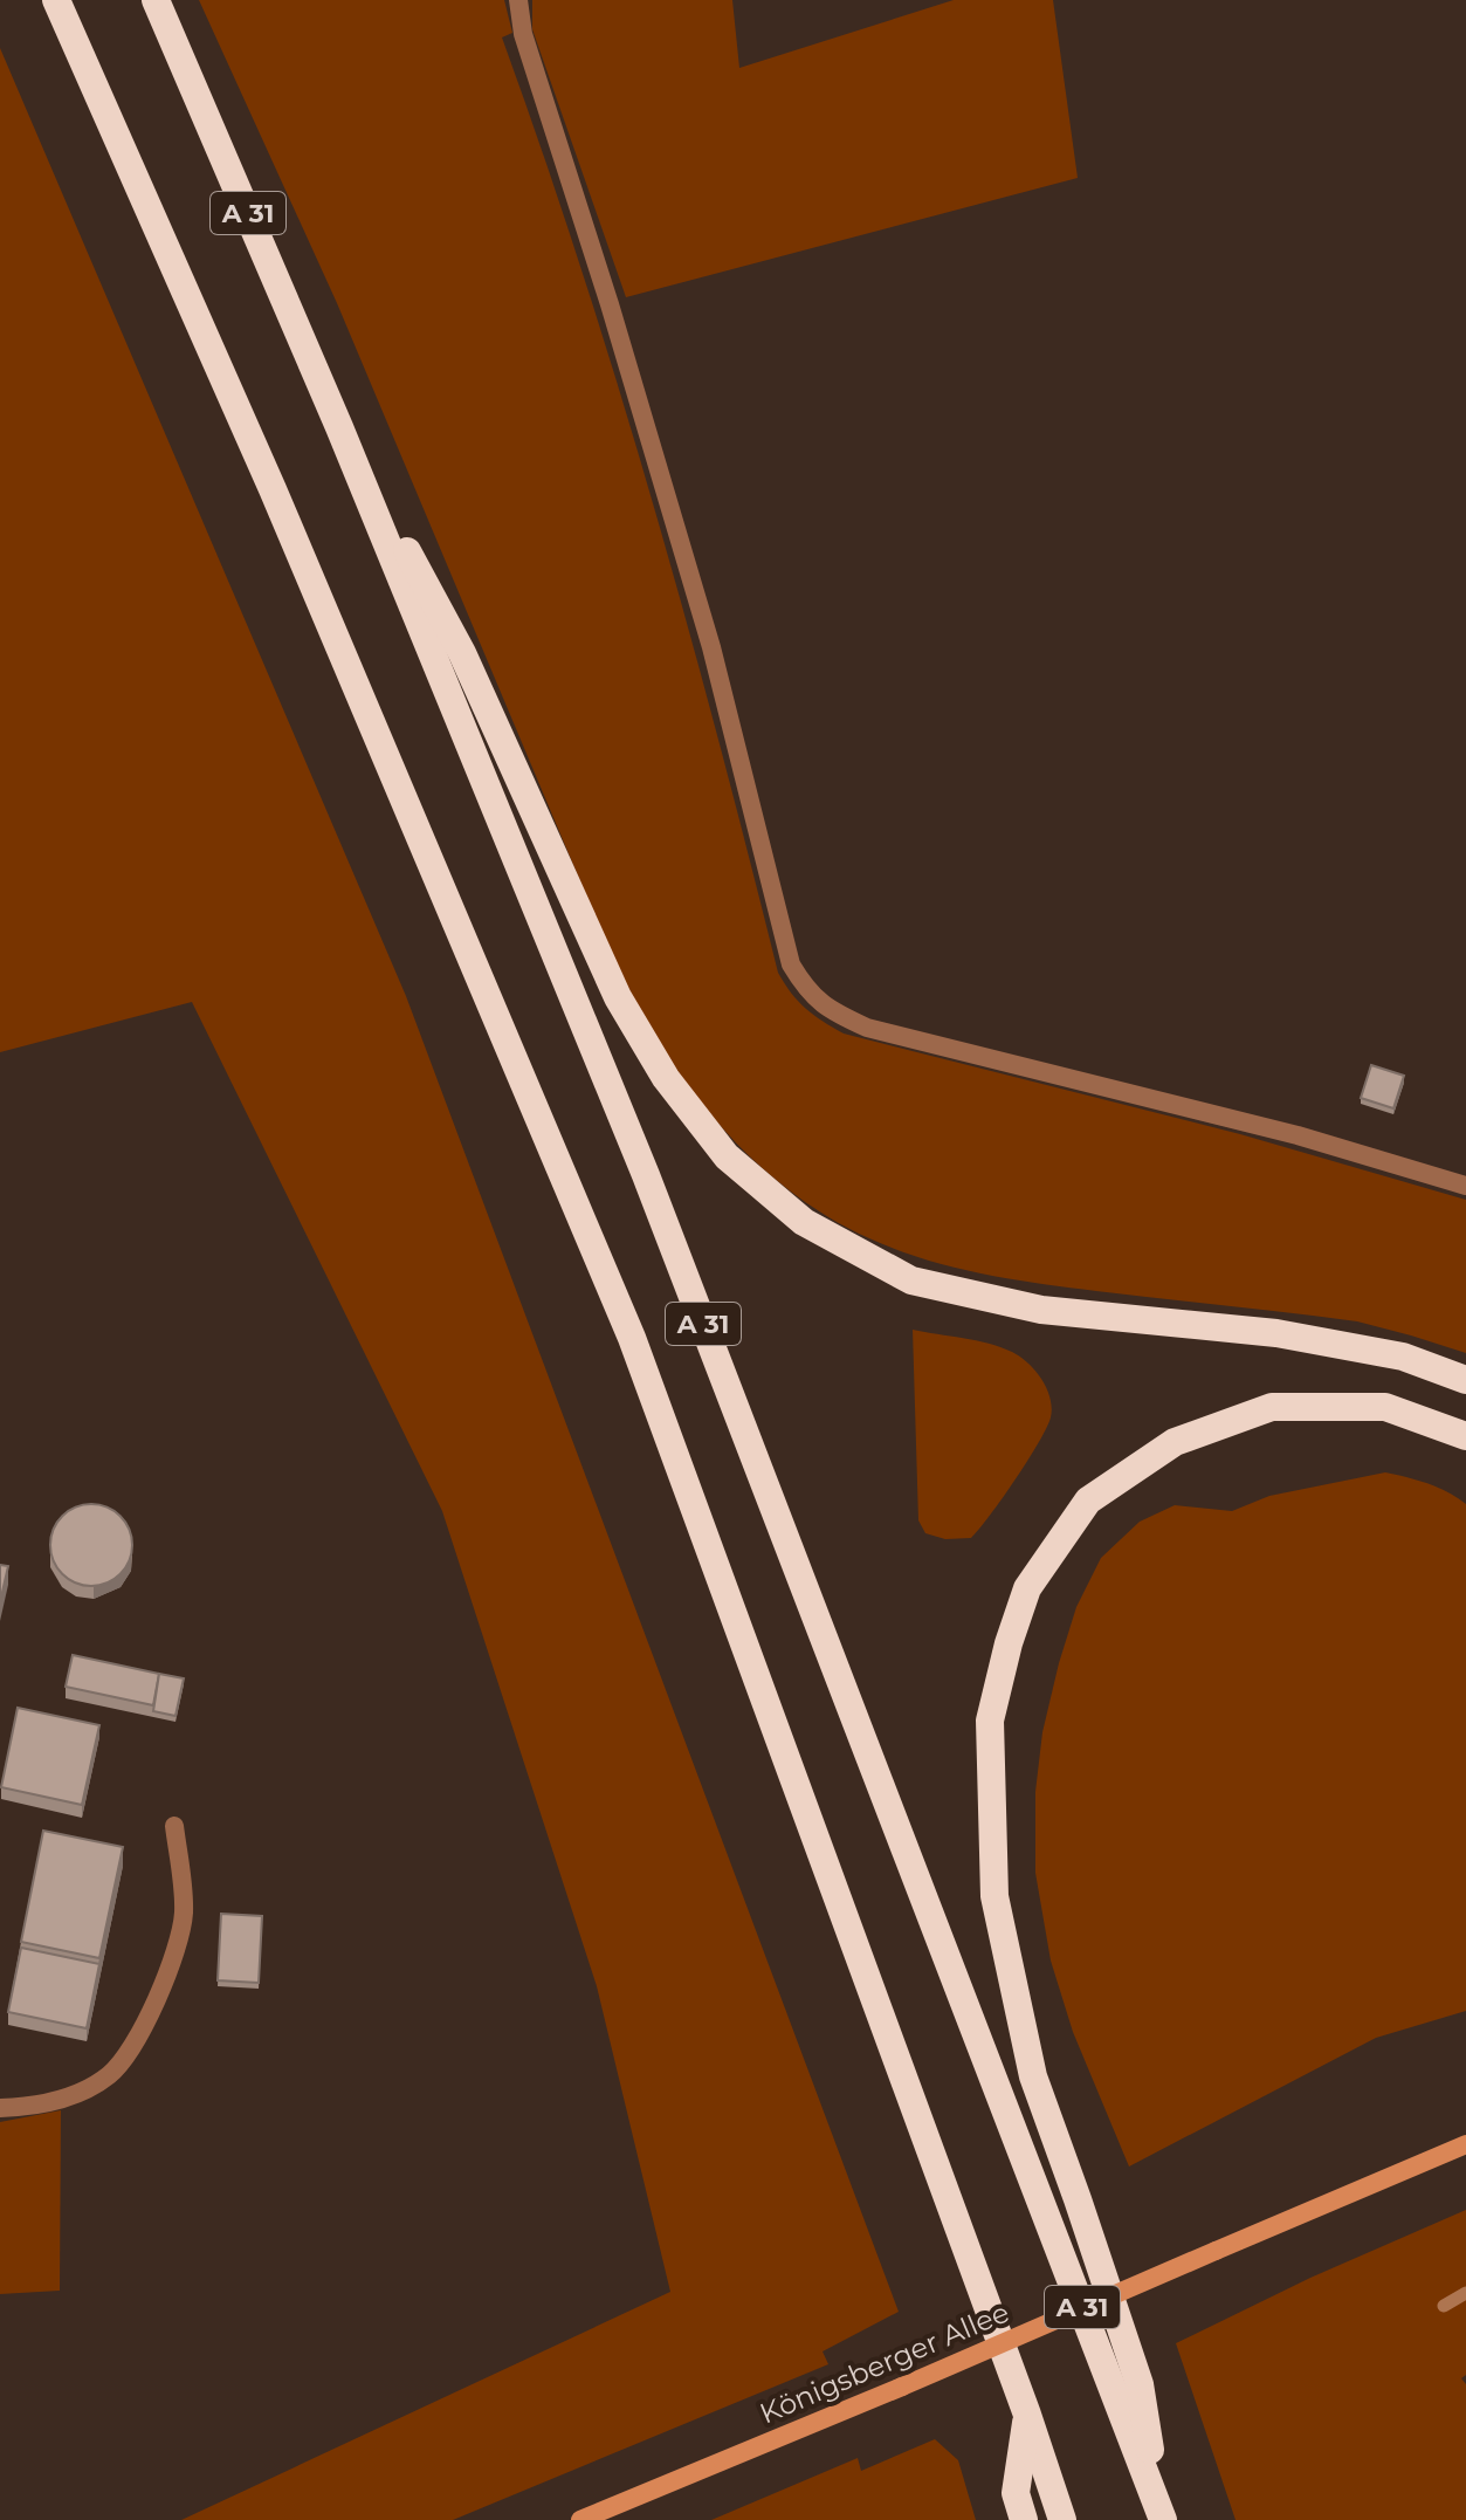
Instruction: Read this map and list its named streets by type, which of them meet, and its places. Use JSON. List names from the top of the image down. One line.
{"streets":{"highway":["A 31"],"main road":["Königsberger Allee"]}}
